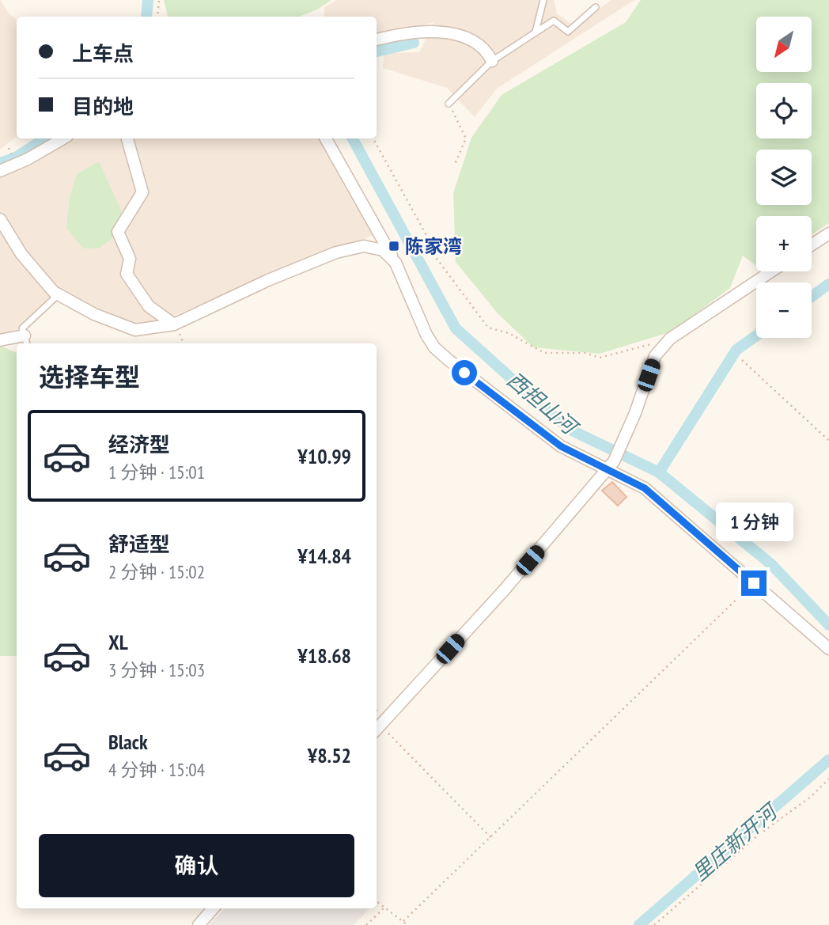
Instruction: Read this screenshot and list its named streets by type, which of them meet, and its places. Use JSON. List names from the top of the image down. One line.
{"water":["西担山河","里庄新开河"],"places":{"transit":["陈家湾"]},"north":"bottom left","page":{"map_buttons":["+","−"],"banner":["上车点","目的地"],"heading":"选择车型","list":[{"name":"经济型","note":"1 分钟 · 15:01","value":"¥10.99"},{"name":"舒适型","note":"2 分钟 · 15:02","value":"¥14.84"},{"name":"XL","note":"3 分钟 · 15:03","value":"¥18.68"},{"name":"Black","note":"4 分钟 · 15:04","value":"¥8.52"}],"bubble":"1 分钟","buttons":"确认"}}
